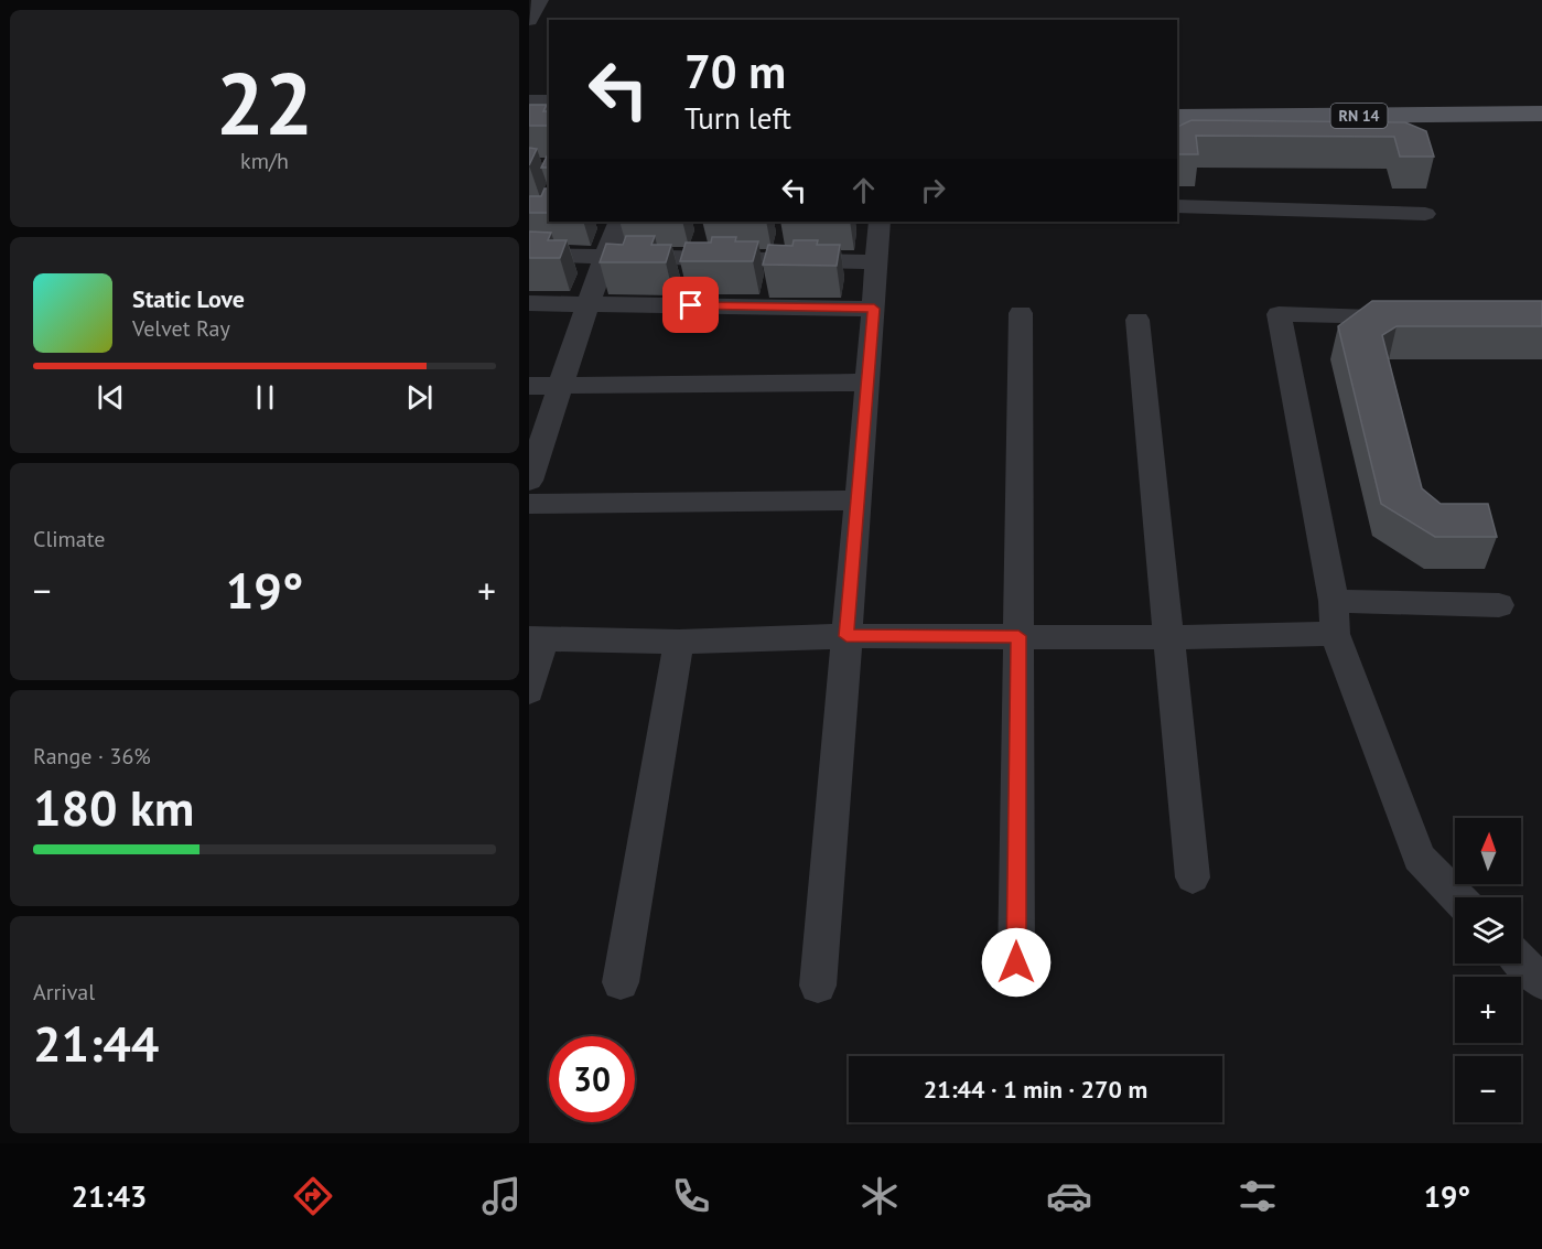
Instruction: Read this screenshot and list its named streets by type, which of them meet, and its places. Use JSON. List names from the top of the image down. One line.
{"streets":{"main road":["RN 14"]},"north":"top","page":{"tile":[["22","km/h"],"Climate",["Range · 36%","180 km"],["Arrival","21:44"]],"turn":["70 m","Turn left"],"song":["Static Love","Velvet Ray"],"heat":["−","19°","+"],"map_buttons":["+","−"],"limit":"30","trip":"21:44 · 1 min · 270 m","tabs":["21:43","19°"]}}
